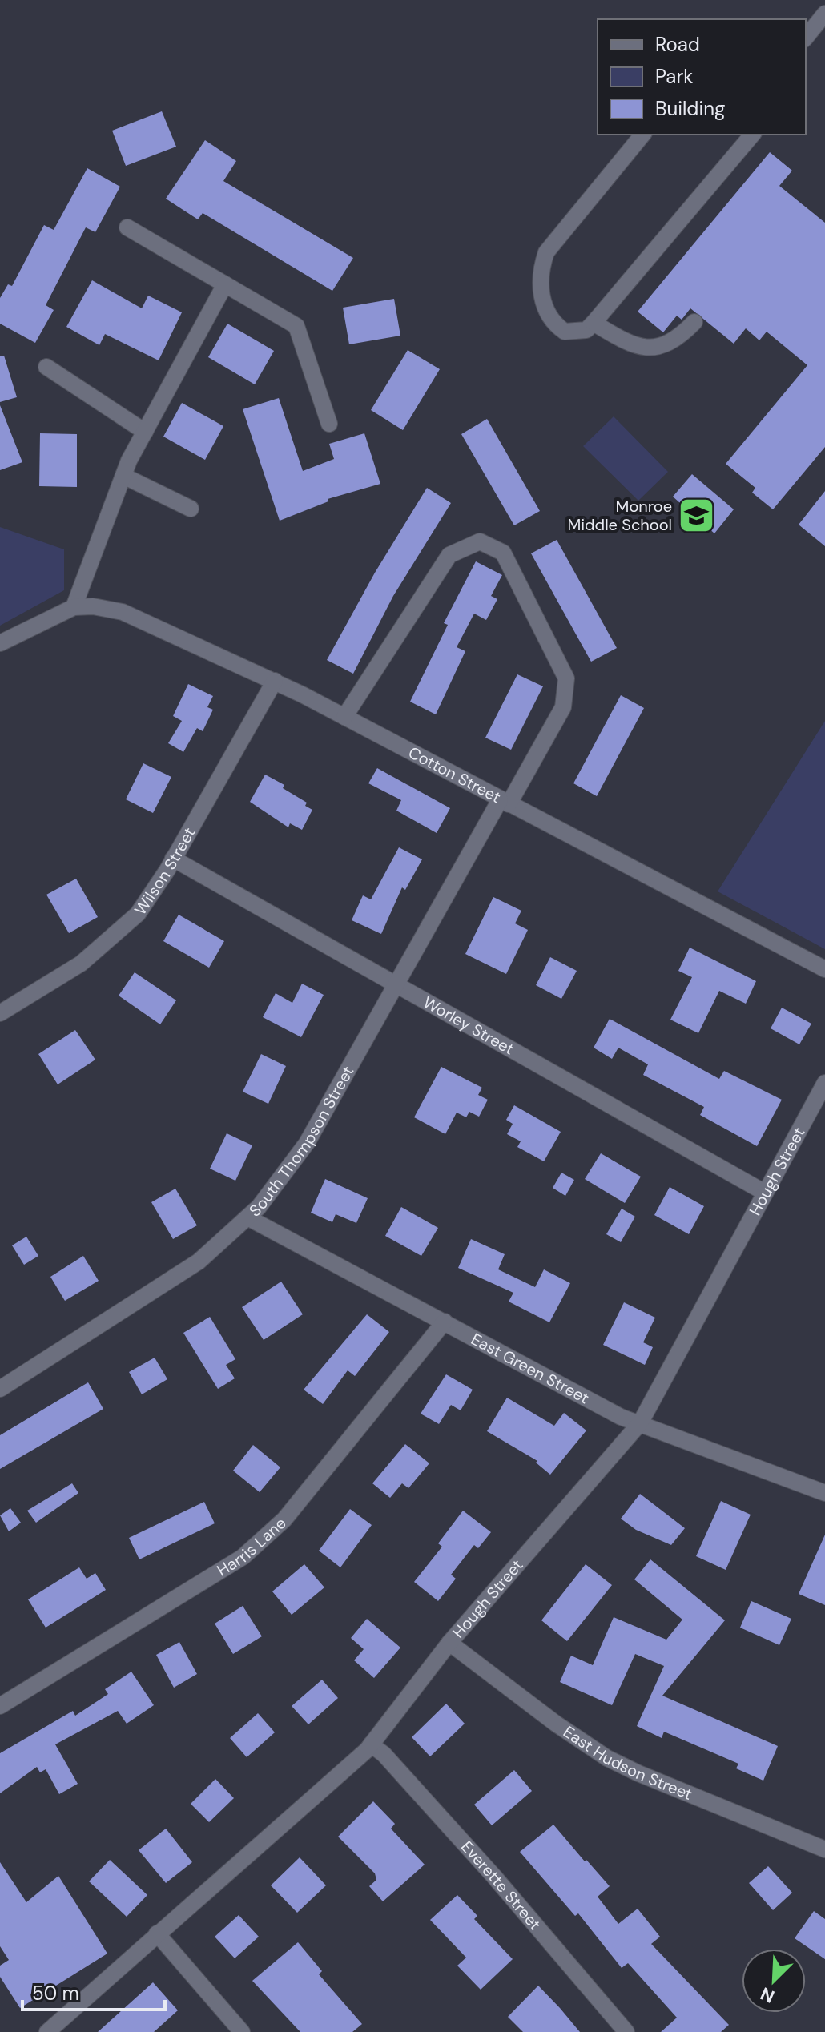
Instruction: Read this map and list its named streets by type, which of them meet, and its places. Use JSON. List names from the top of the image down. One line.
{"streets":{"street":["Cotton Street","Wilson Street","Worley Street","South Thompson Street","Hough Street","East Green Street","Harris Lane","East Hudson Street","Everette Street"]},"crossings":[["Cotton Street","Wilson Street"],["Cotton Street","South Thompson Street"],["Wilson Street","Worley Street"],["Worley Street","South Thompson Street"],["Worley Street","Hough Street"],["South Thompson Street","East Green Street"],["Hough Street","East Green Street"],["Hough Street","East Hudson Street"],["Hough Street","Everette Street"],["East Green Street","Harris Lane"]],"places":{"school or university":["Monroe Middle School"]},"legend":["Road","Park","Building"],"scale_bar":"50 m","north":"bottom left"}
